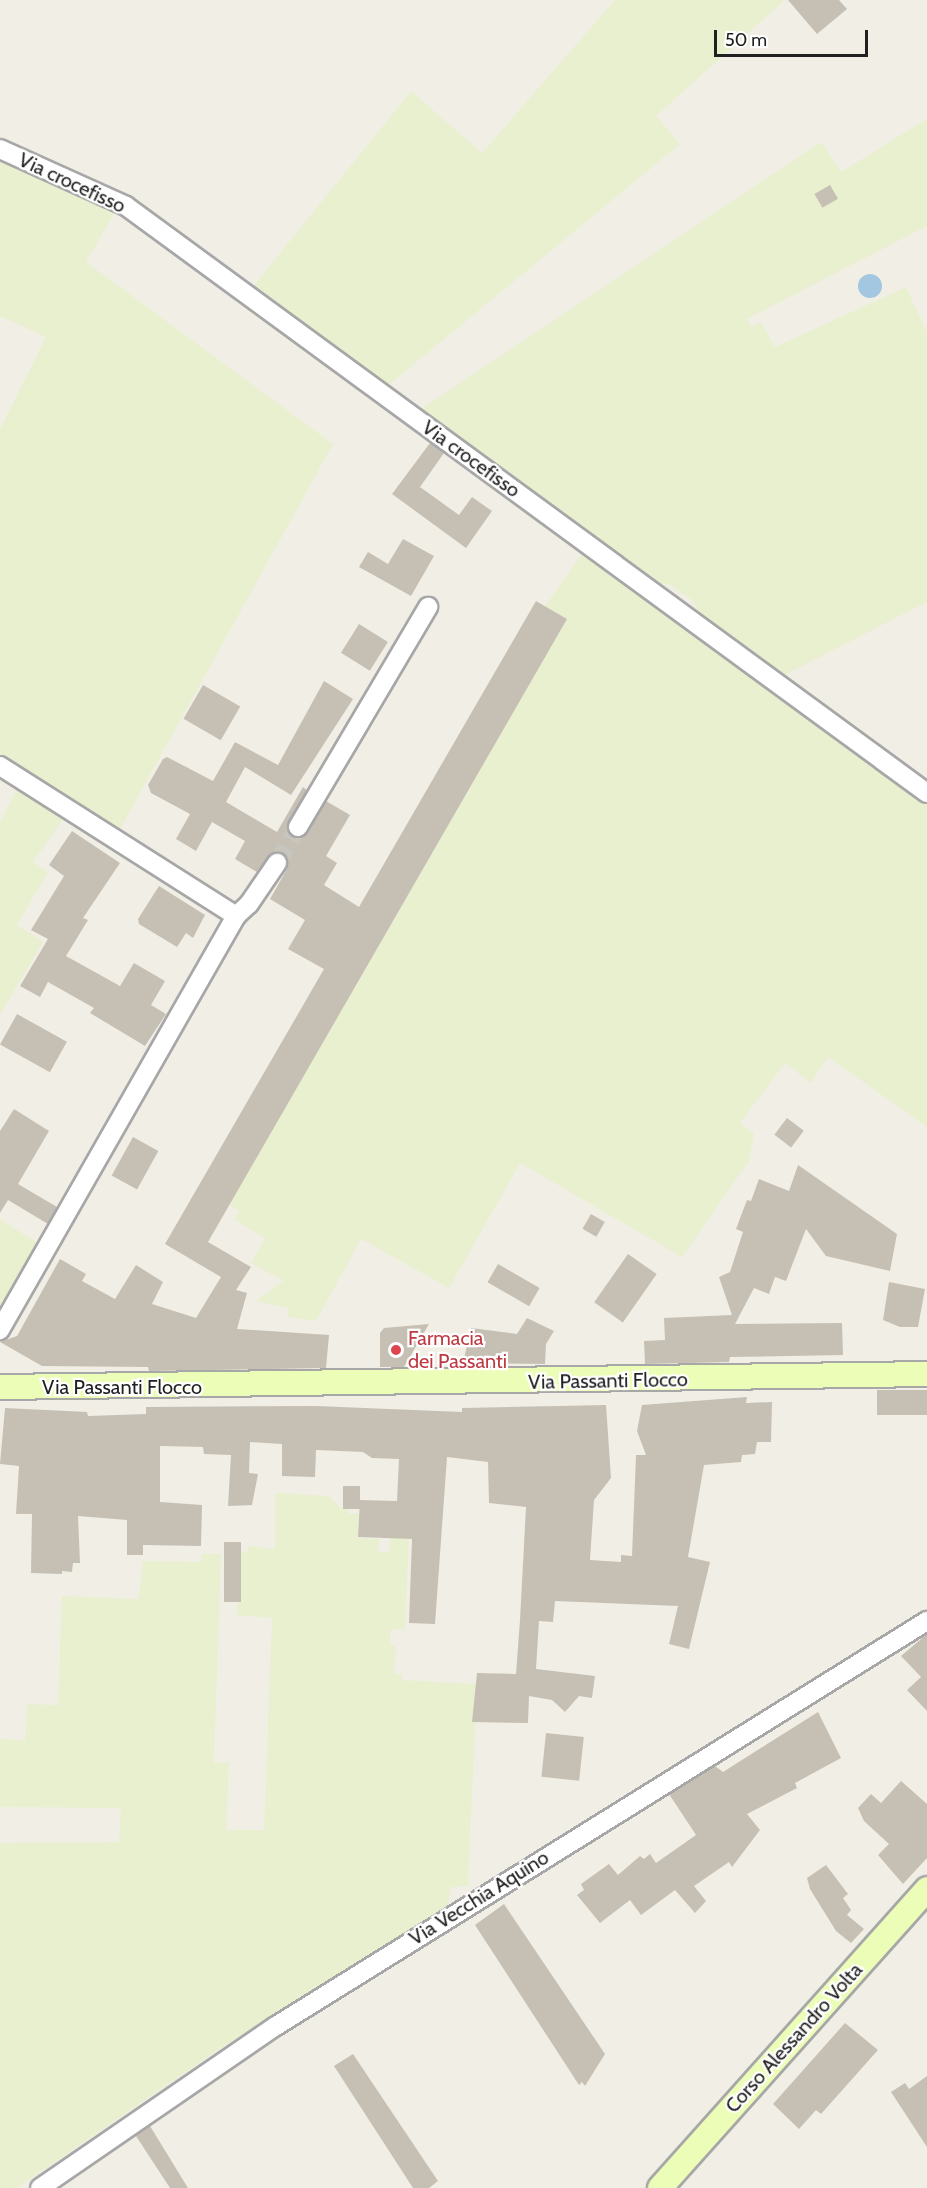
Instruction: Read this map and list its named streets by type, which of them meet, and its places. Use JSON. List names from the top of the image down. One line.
{"streets":{"main road":["Via Passanti Flocco","Corso Alessandro Volta"],"street":["Via crocefisso","Via Vecchia Aquino"]},"places":["Farmacia dei Passanti"],"scale_bar":"50 m"}
